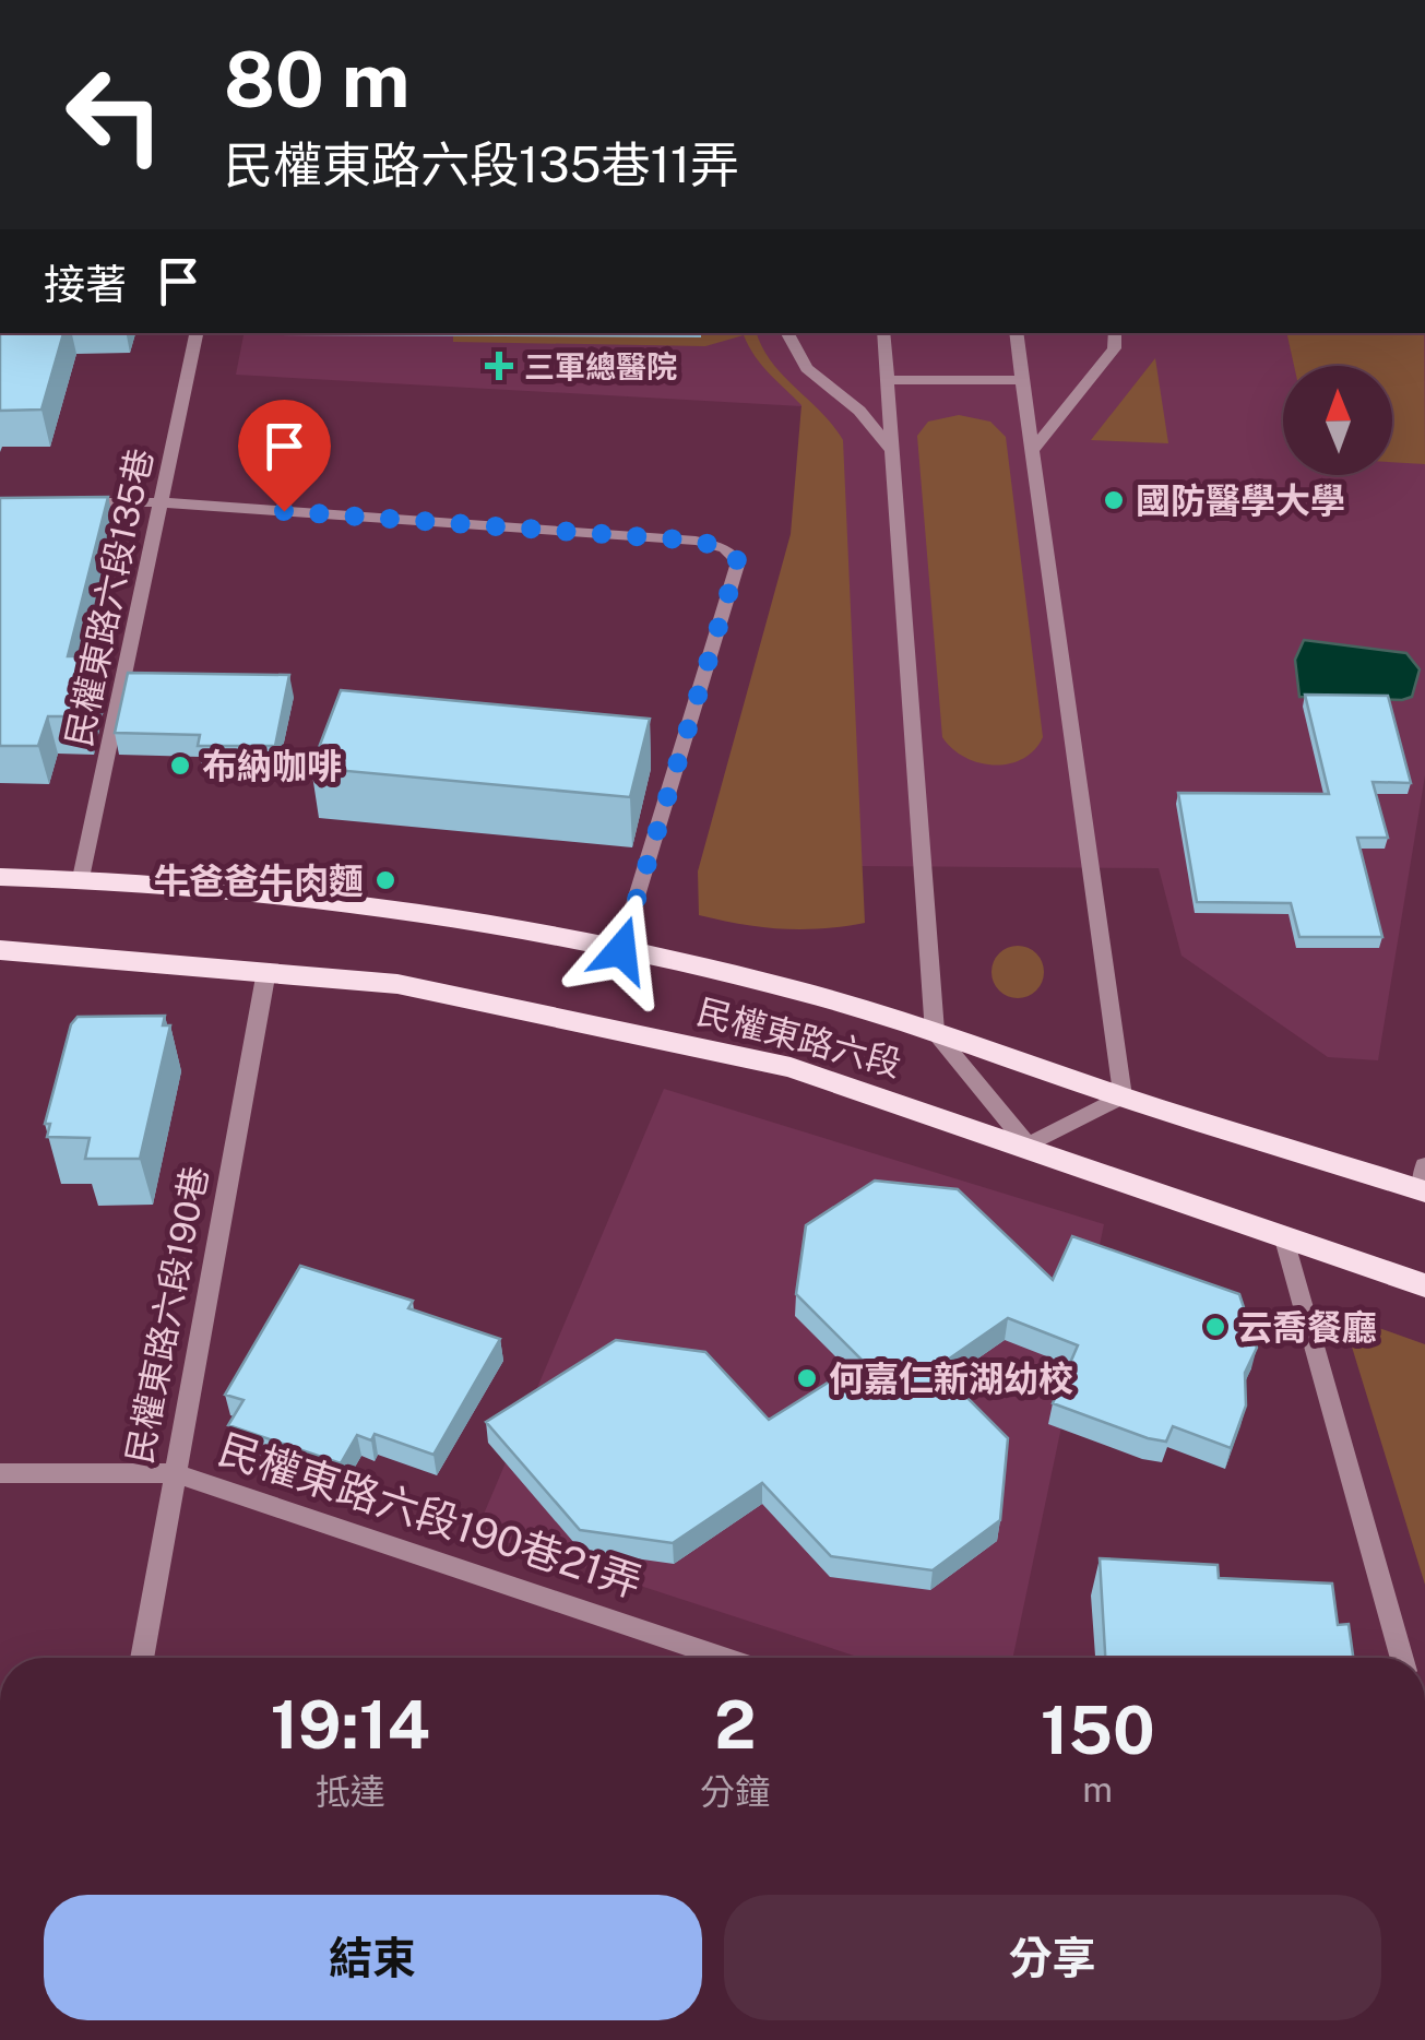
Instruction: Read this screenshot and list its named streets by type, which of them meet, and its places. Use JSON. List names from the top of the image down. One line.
{"streets":{"main road":["民權東路六段"],"street":["民權東路六段135巷","民權東路六段190巷","民權東路六段190巷21弄"]},"crossings":[["民權東路六段135巷","民權東路六段"],["民權東路六段","民權東路六段190巷"],["民權東路六段190巷","民權東路六段190巷21弄"]],"places":{"health":["三軍總醫院"],"other":["國防醫學大學","布納咖啡","牛爸爸牛肉麵","云喬餐廳","何嘉仁新湖幼校"]},"north":"top","page":{"turn":["80 m","民權東路六段135巷11弄"],"then":"接著","eta":["19:14","抵達","2","分鐘","150","m"],"buttons":["結束","分享"]}}
